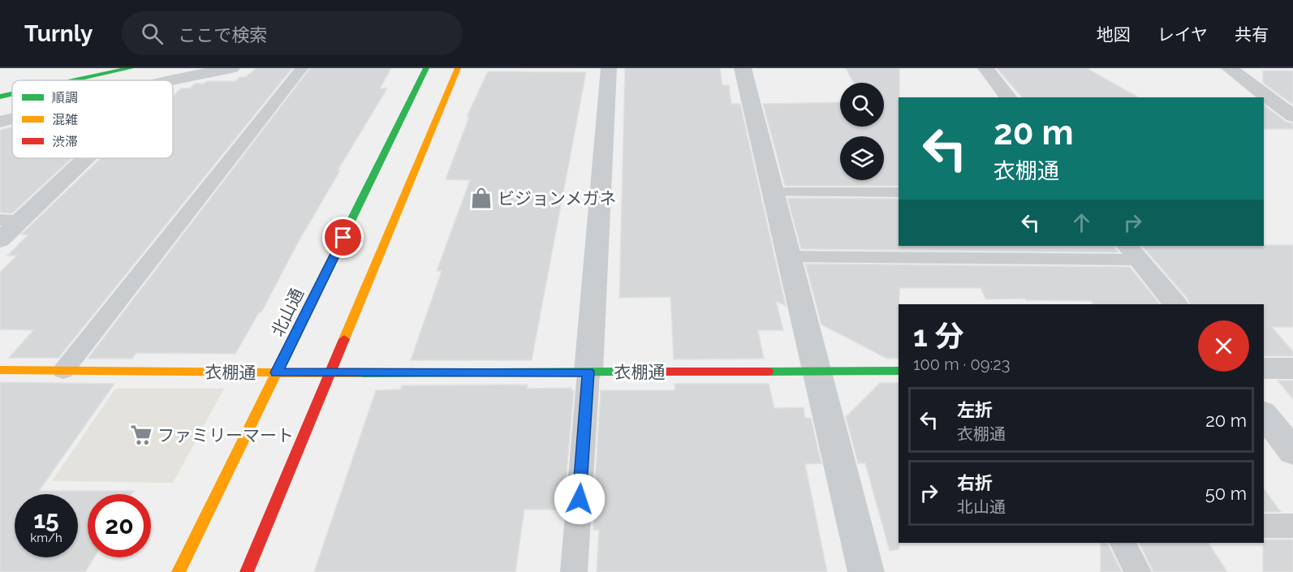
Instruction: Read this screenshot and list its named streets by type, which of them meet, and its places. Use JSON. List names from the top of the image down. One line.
{"streets":{"street":["北山通","衣棚通"]},"crossings":[["北山通","衣棚通"]],"places":{"shop":["ビジョンメガネ"],"supermarket":["ファミリーマート"]},"legend":["順調","混雑","渋滞"],"page":{"header":"Turnly","search":"ここで検索","nav":["地図","レイヤ","共有"],"turn":["20 m","衣棚通"],"heading":["1 分","100 m · 09:23"],"list":[{"name":"左折","note":"衣棚通","value":"20 m"},{"name":"右折","note":"北山通","value":"50 m"}],"speed":"15 km/h","limit":"20"}}
